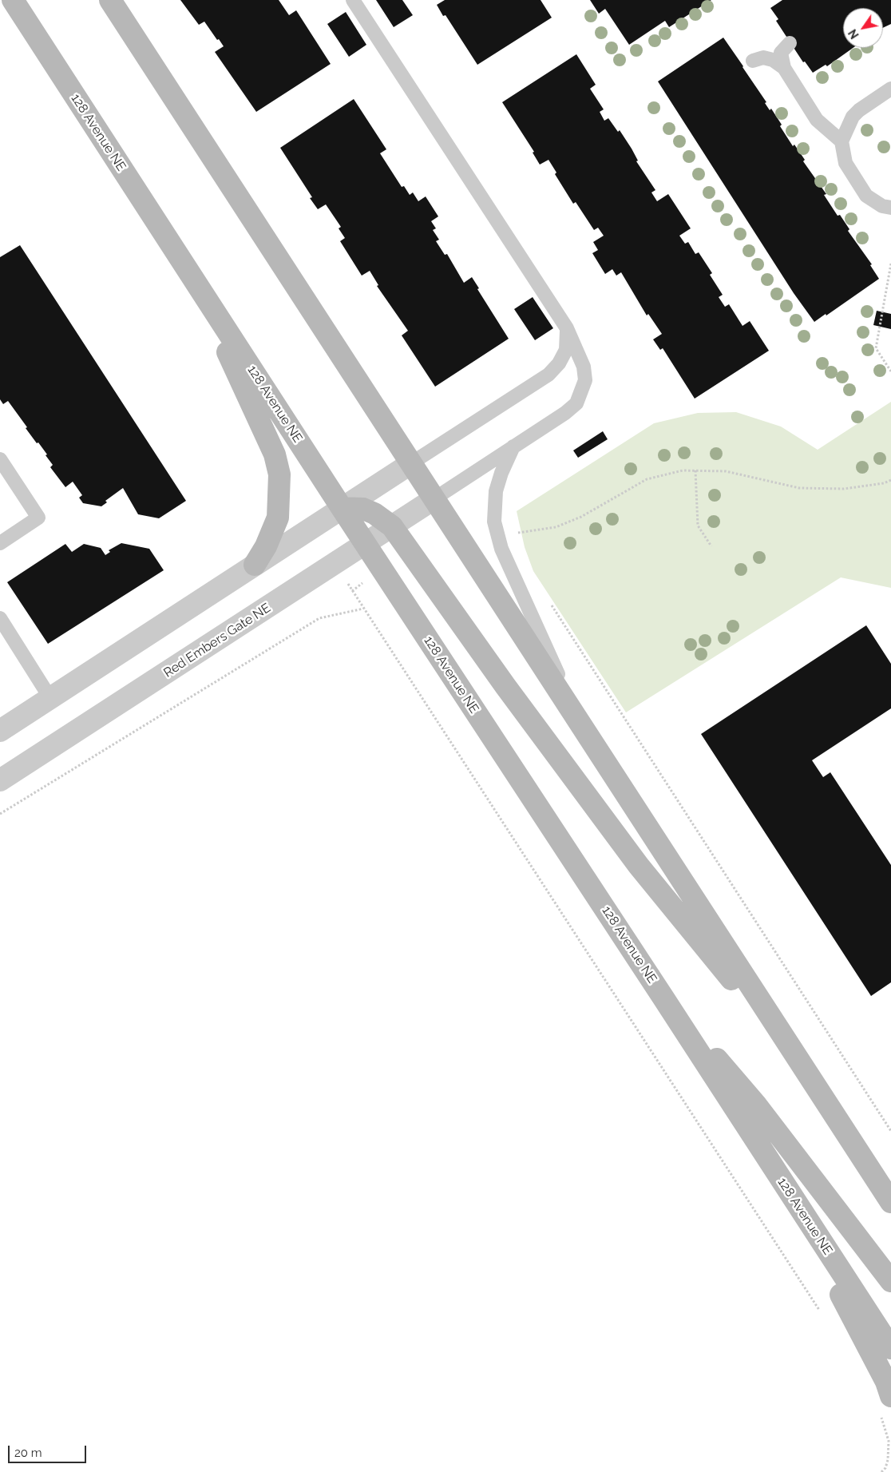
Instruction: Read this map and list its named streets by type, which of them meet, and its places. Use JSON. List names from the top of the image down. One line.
{"streets":{"main road":["128 Avenue NE"],"street":["Red Embers Gate NE"]},"crossings":[["128 Avenue NE","Red Embers Gate NE"]],"scale_bar":"20 m","north":"bottom left"}
